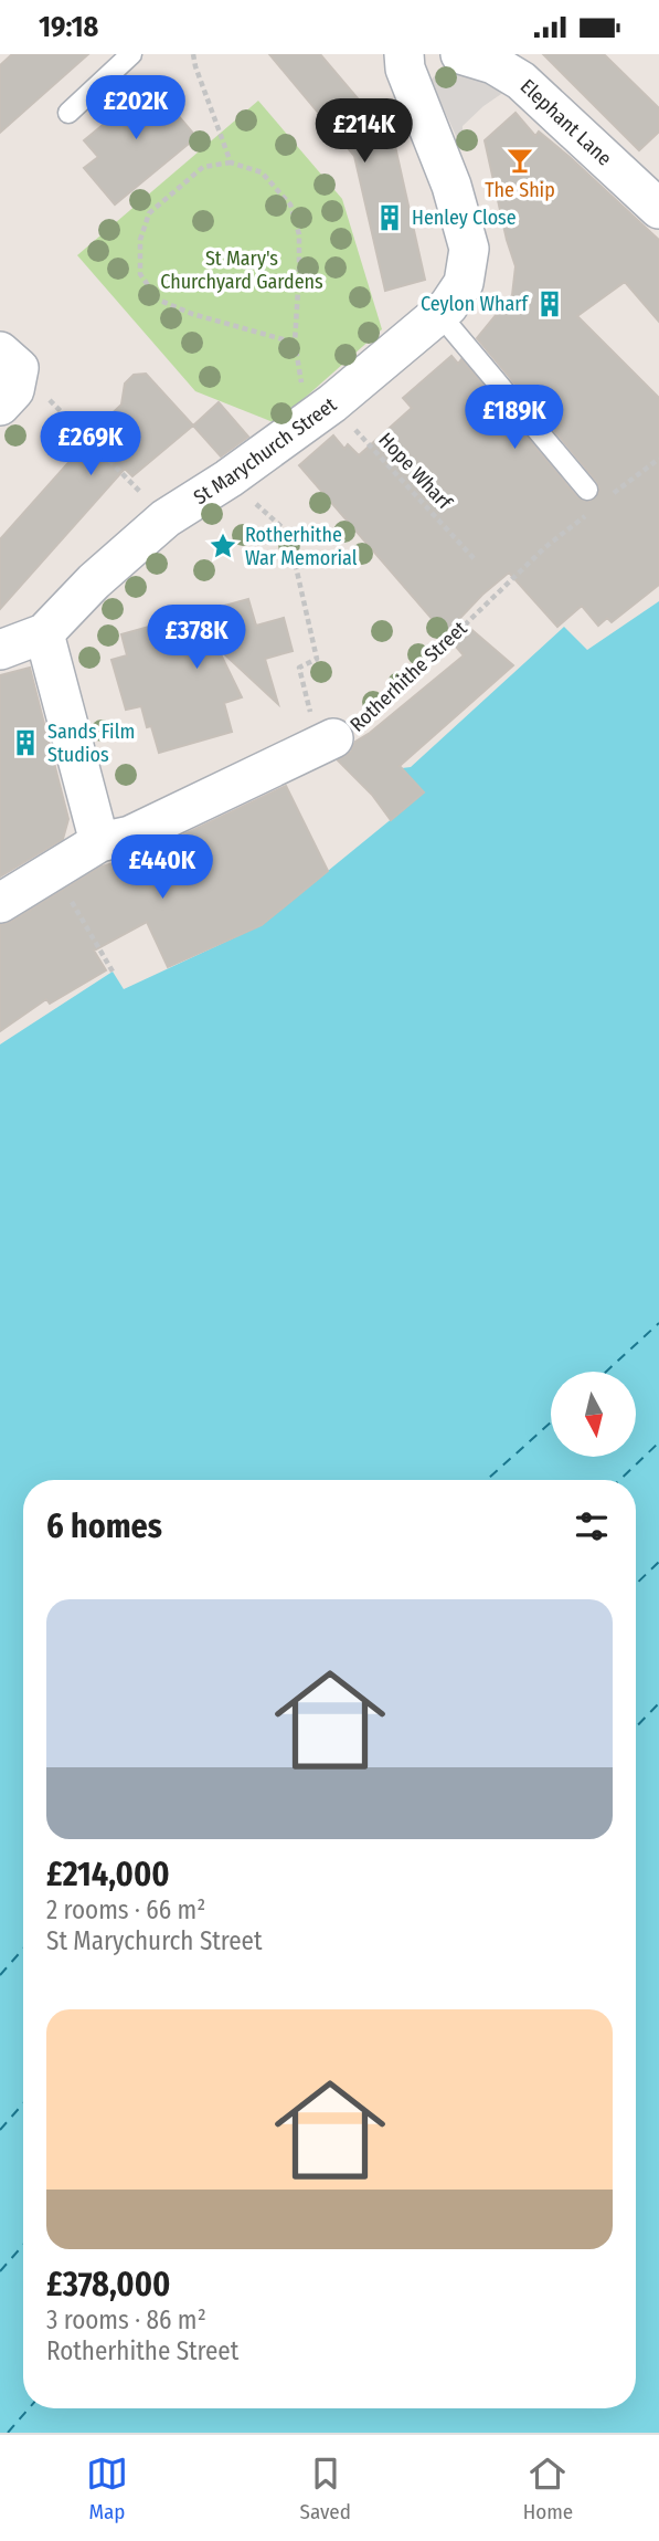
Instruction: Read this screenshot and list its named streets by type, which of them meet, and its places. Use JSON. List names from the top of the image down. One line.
{"streets":{"street":["Elephant Lane","St Marychurch Street","Rotherhithe Street"],"path":["Hope Wharf"]},"crossings":[["St Marychurch Street","Hope Wharf"]],"parks":["St Mary's Churchyard Gardens"],"places":{"bar":["The Ship"],"building":["Henley Close","Ceylon Wharf","Sands Film Studios"],"place":["Rotherhithe War Memorial"]},"north":"bottom","page":{"status":"19:18","price":["£202K","£214K","£189K","£269K","£378K","£440K"],"heading":"6 homes","list":[{"name":"£214,000","note":"2 rooms · 66 m² · St Marychurch Street"},{"name":"£378,000","note":"3 rooms · 86 m² · Rotherhithe Street"}],"tabs":["Map","Saved","Home"]}}
